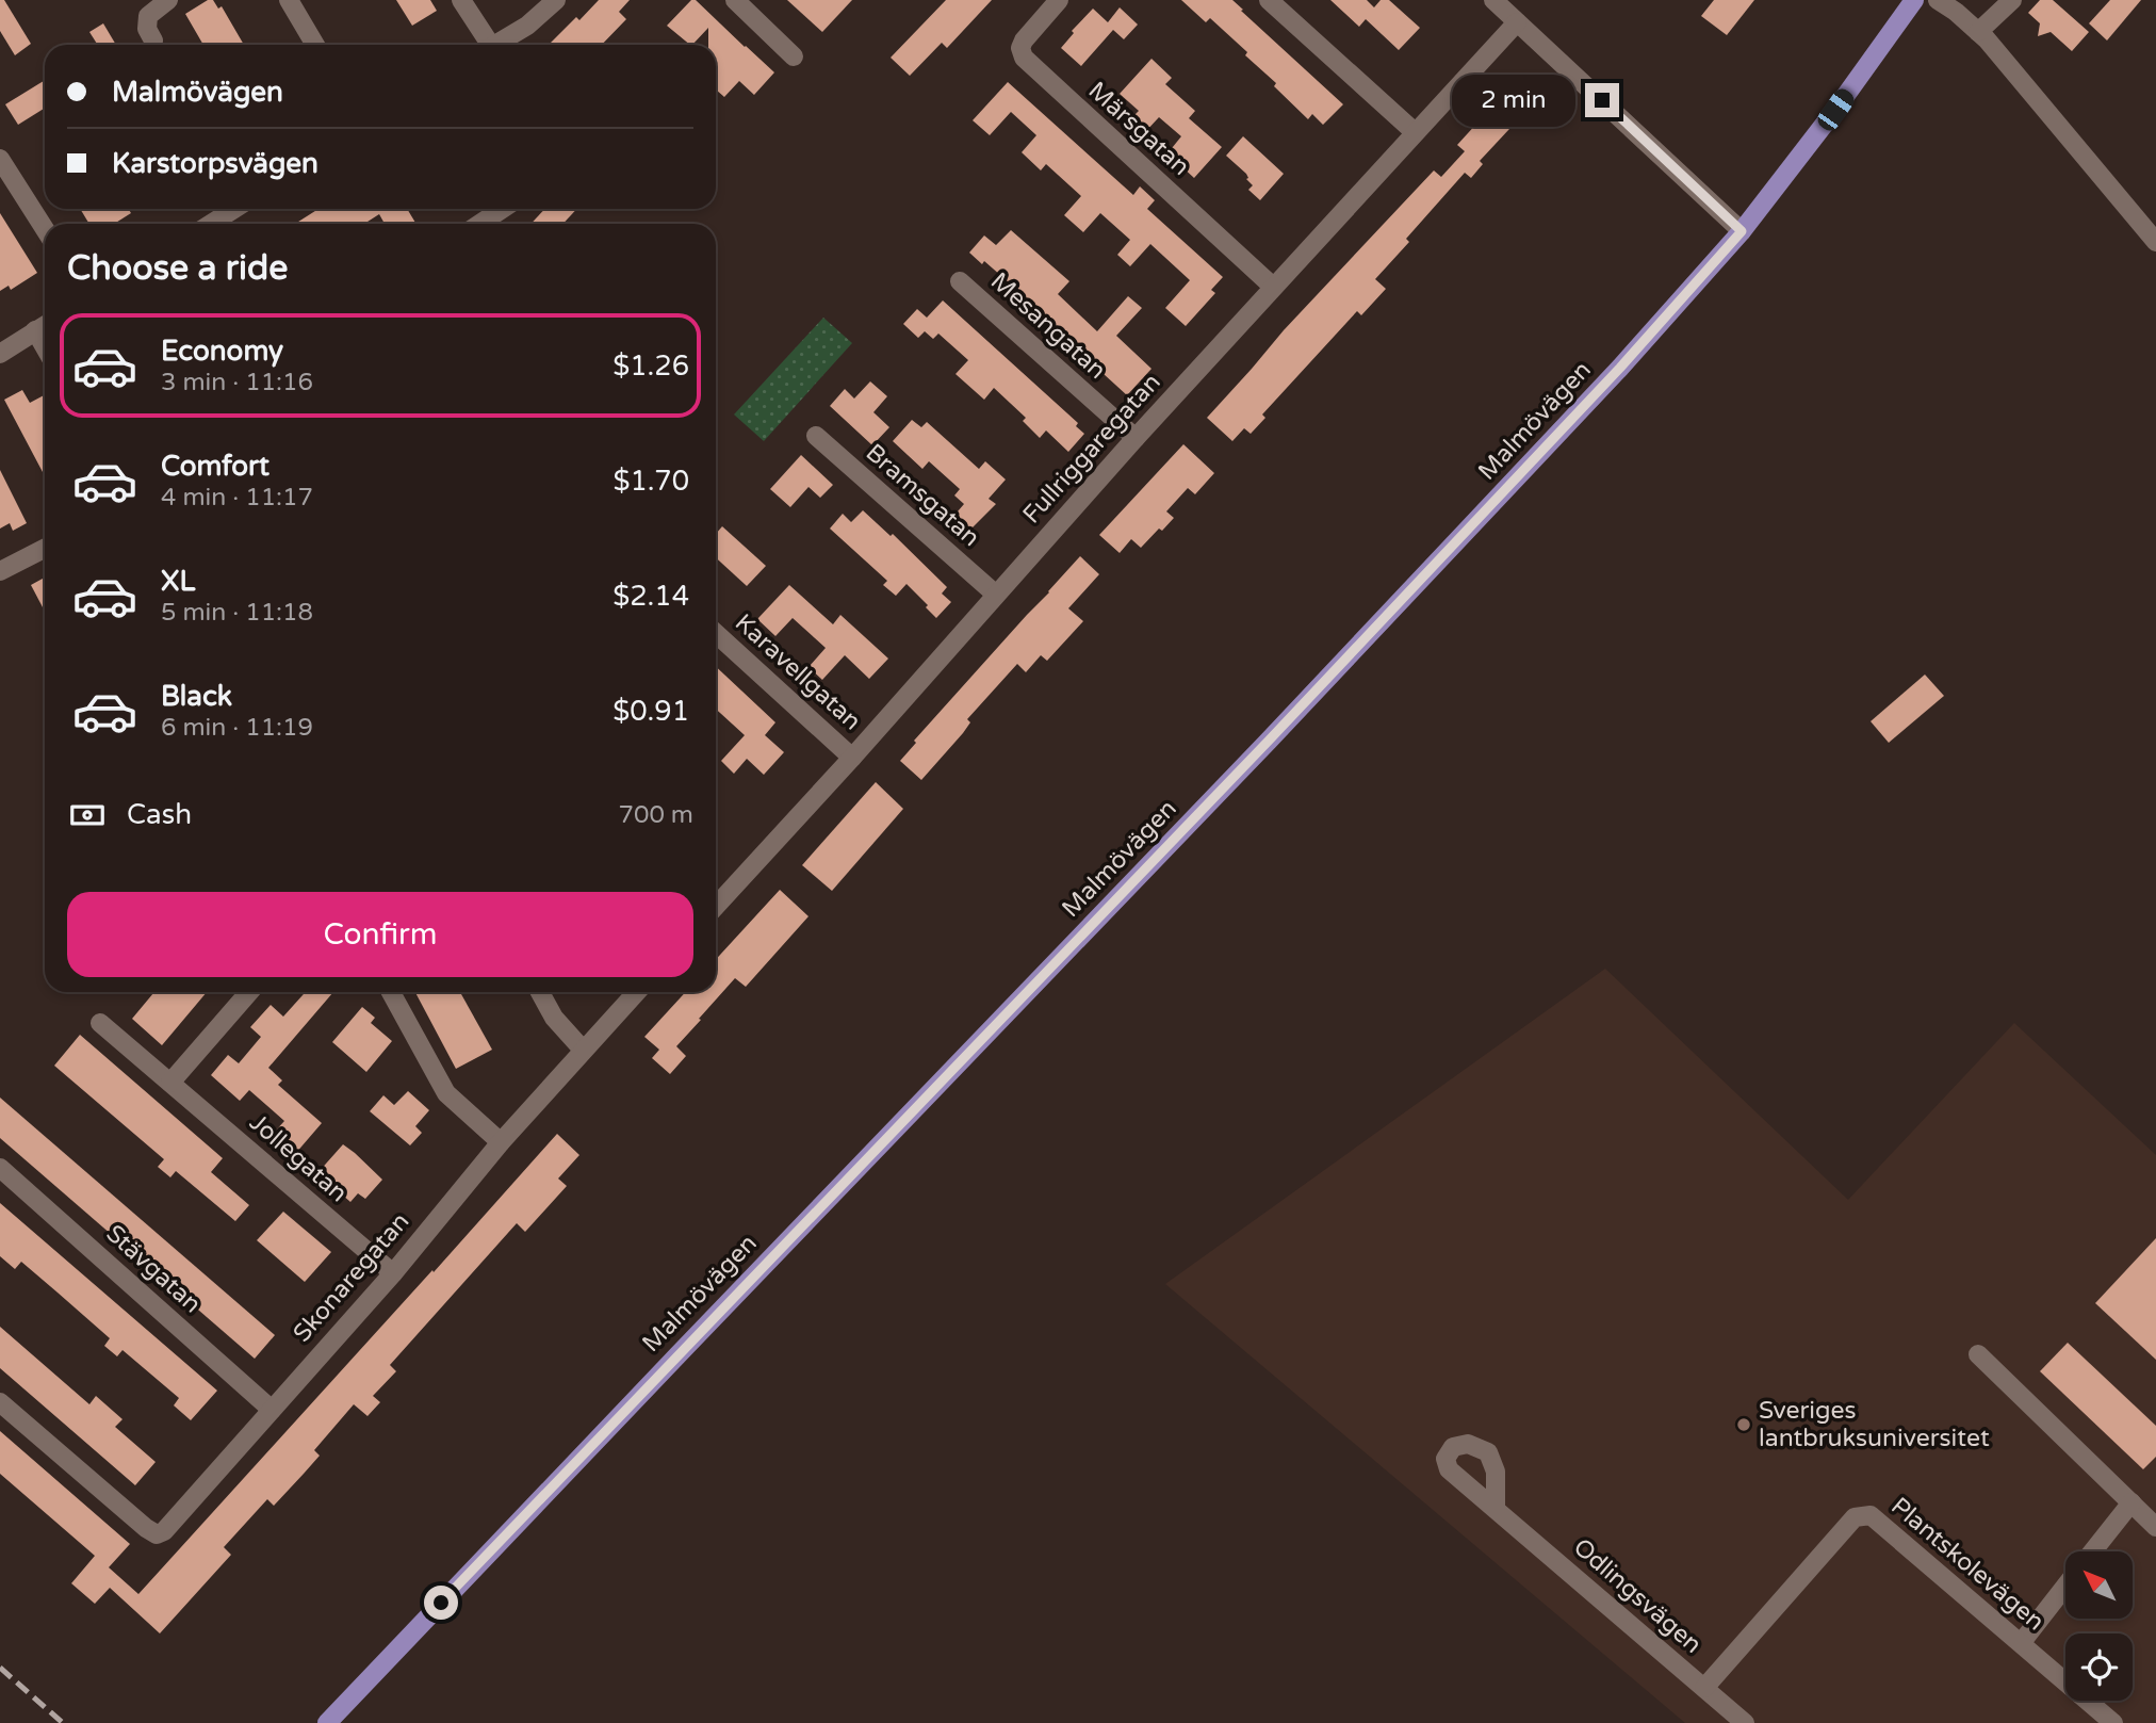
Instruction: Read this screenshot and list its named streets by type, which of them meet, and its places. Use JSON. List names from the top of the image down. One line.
{"streets":{"main road":["Malmövägen"],"street":["Märsgatan","Mesangatan","Fullriggaregatan","Bramsgatan","Karavellgatan","Jollegatan","Stävgatan","Skonaregatan","Plantskolevägen","Odlingsvägen"]},"crossings":[["Märsgatan","Fullriggaregatan"],["Mesangatan","Fullriggaregatan"],["Fullriggaregatan","Bramsgatan"],["Fullriggaregatan","Karavellgatan"],["Jollegatan","Skonaregatan"],["Stävgatan","Skonaregatan"],["Plantskolevägen","Odlingsvägen"]],"places":["Sveriges lantbruksuniversitet"],"north":"top left","page":{"banner":["Malmövägen","Karstorpsvägen"],"bubble":"2 min","heading":"Choose a ride","list":[{"name":"Economy","note":"3 min · 11:16","value":"$1.26"},{"name":"Comfort","note":"4 min · 11:17","value":"$1.70"},{"name":"XL","note":"5 min · 11:18","value":"$2.14"},{"name":"Black","note":"6 min · 11:19","value":"$0.91"}],"pay":["Cash","700 m"],"buttons":"Confirm"}}
